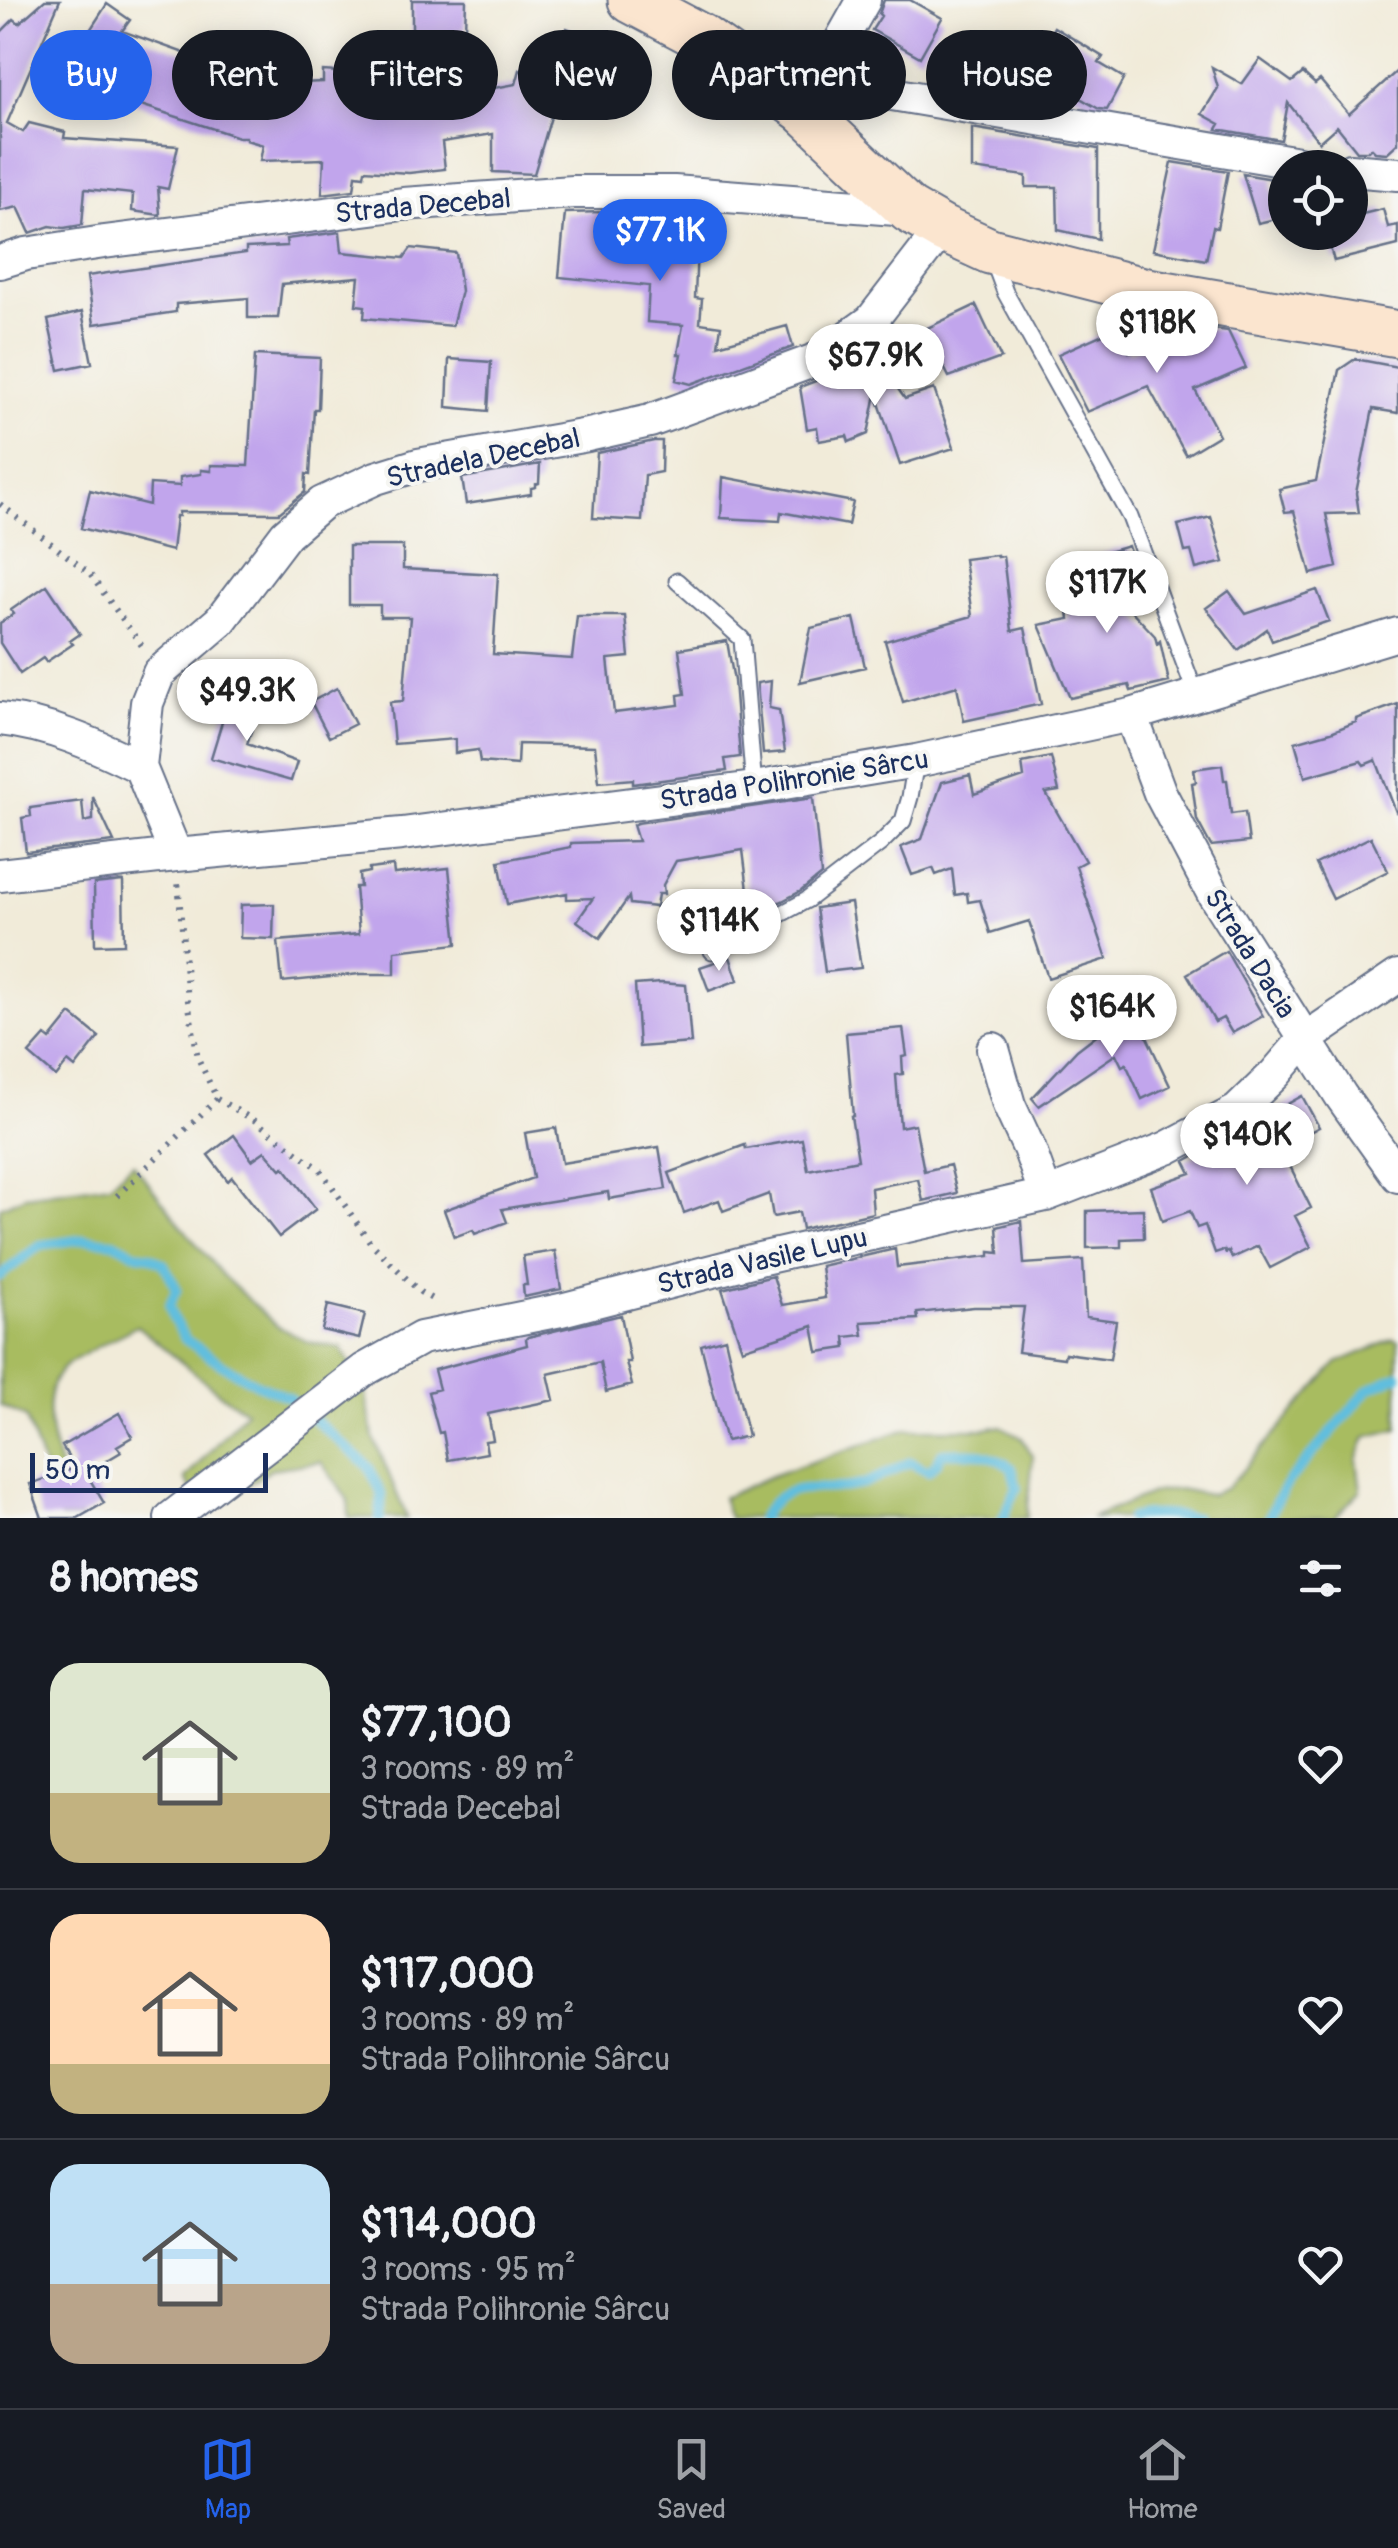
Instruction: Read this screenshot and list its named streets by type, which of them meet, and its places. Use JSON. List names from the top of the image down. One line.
{"streets":{"street":["Strada Decebal","Stradela Decebal","Strada Polihronie Sârcu","Strada Dacia","Strada Vasile Lupu"]},"crossings":[["Strada Decebal","Stradela Decebal"],["Strada Polihronie Sârcu","Strada Dacia"],["Strada Dacia","Strada Vasile Lupu"]],"scale_bar":"50 m","page":{"chip":["Buy","Rent","Filters","New","Apartment","House"],"price":["$77.1K","$118K","$67.9K","$117K","$49.3K","$114K","$164K","$140K"],"scale":"50 m","heading":"8 homes","list":[{"name":"$77,100","note":"3 rooms · 89 m² · Strada Decebal"},{"name":"$117,000","note":"3 rooms · 89 m² · Strada Polihronie Sârcu"},{"name":"$114,000","note":"3 rooms · 95 m² · Strada Polihronie Sârcu"}],"tabs":["Map","Saved","Home"]}}
